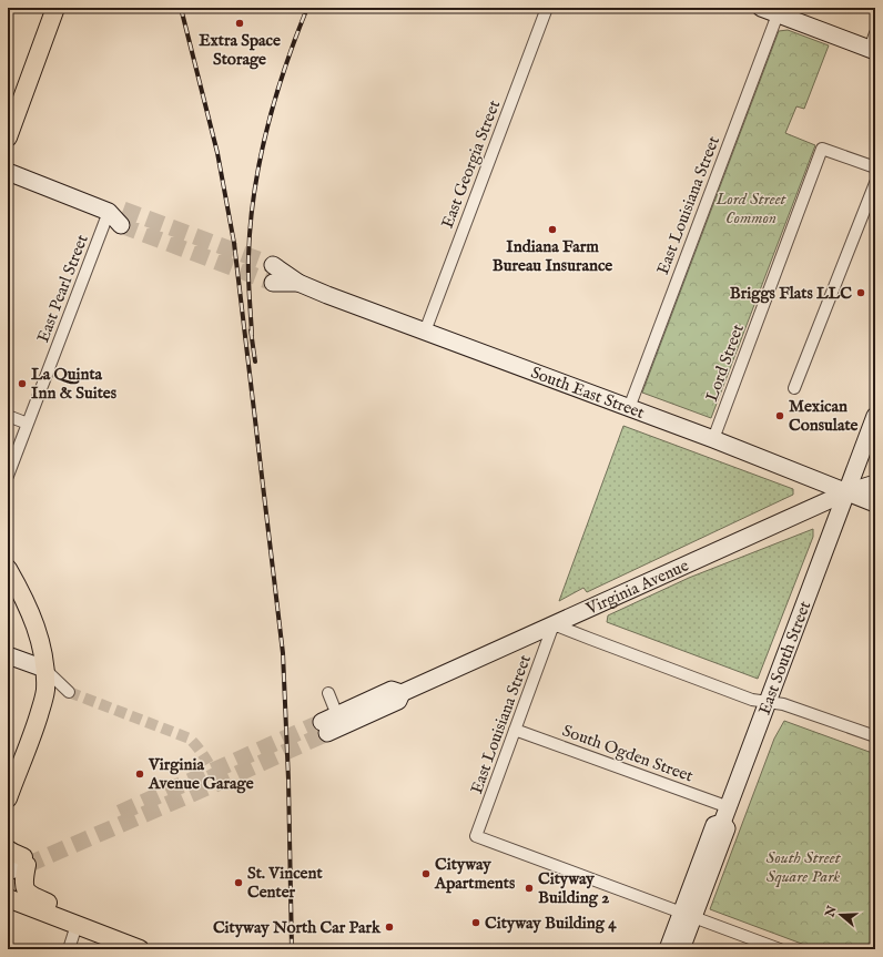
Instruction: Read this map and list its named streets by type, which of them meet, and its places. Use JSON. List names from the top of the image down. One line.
{"streets":{"main road":["South East Street","Virginia Avenue","East South Street"],"street":["East Georgia Street","East Louisiana Street","East Pearl Street","Lord Street","South Ogden Street"]},"crossings":[["East Georgia Street","South East Street"],["East Louisiana Street","South East Street"],["East Louisiana Street","Virginia Avenue"],["East Louisiana Street","East South Street"],["East Louisiana Street","South Ogden Street"],["Lord Street","South East Street"],["South East Street","Virginia Avenue"],["South East Street","East South Street"],["Virginia Avenue","East South Street"],["East South Street","South Ogden Street"]],"parks":["Lord Street Common","South Street Square Park"],"places":["Extra Space Storage","Indiana Farm Bureau Insurance","Briggs Flats LLC","La Quinta Inn & Suites","Mexican Consulate","Virginia Avenue Garage","Cityway Apartments","St. Vincent Center","Cityway Building 2","Cityway Building 4","Cityway North Car Park"],"north":"left"}
